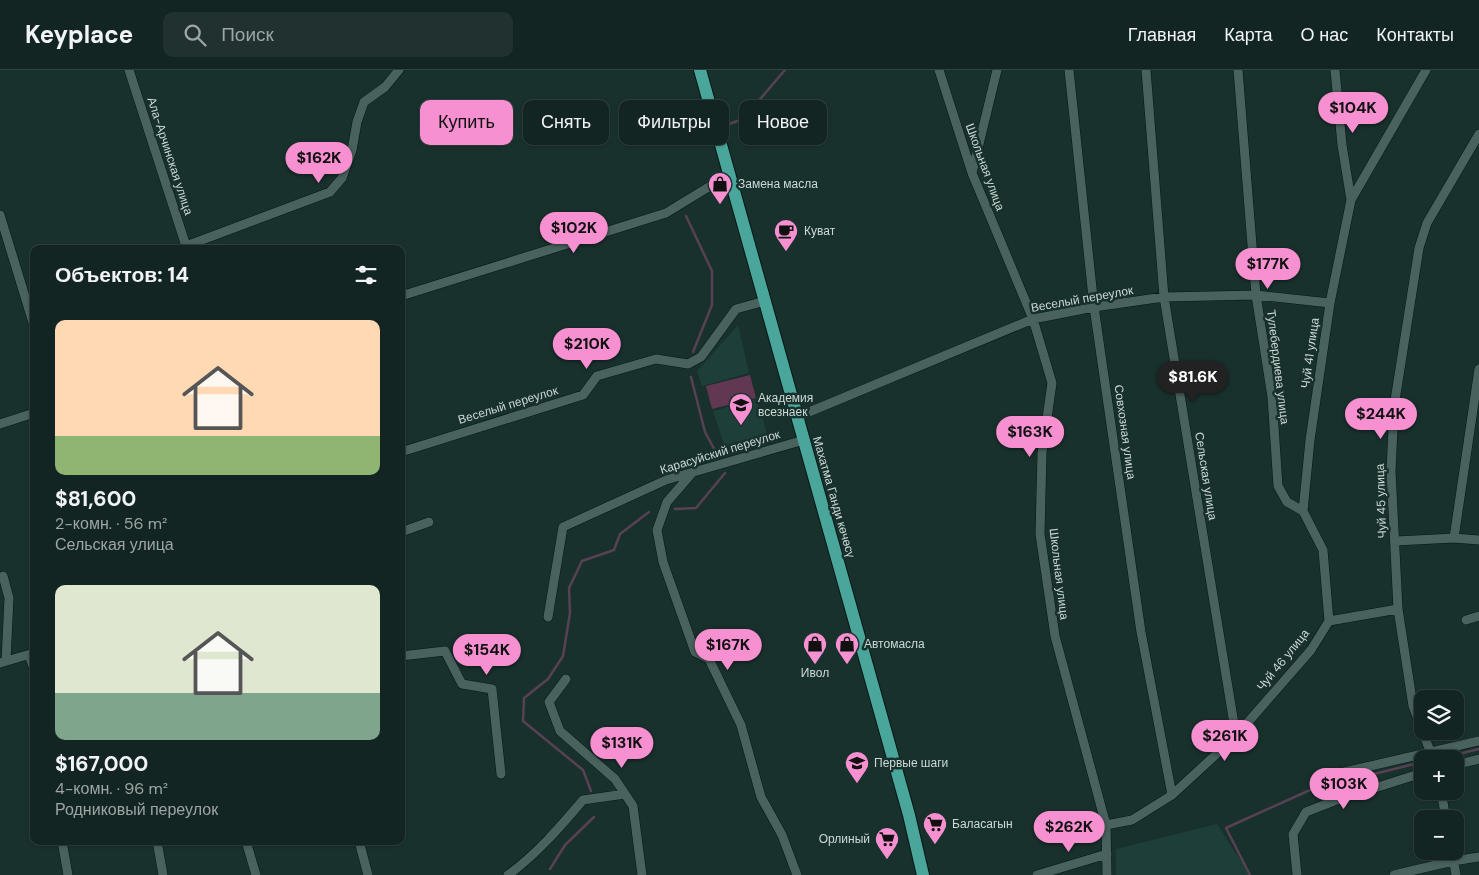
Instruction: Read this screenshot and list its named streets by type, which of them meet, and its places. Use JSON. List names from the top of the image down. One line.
{"streets":{"main road":["Махатма Ганди көчөсү"],"street":["Ала-Арчинская улица","Школьная улица","Веселый переулок","Чуй 41 улица","Тулебердиева улица","Совхозная улица","Карасуйский переулок","Сельская улица","Чуй 45 улица","Чуй 46 улица"]},"crossings":[["Школьная улица","Веселый переулок"],["Школьная улица","Чуй 46 улица"],["Веселый переулок","Чуй 41 улица"],["Веселый переулок","Тулебердиева улица"],["Веселый переулок","Совхозная улица"],["Веселый переулок","Сельская улица"],["Веселый переулок","Махатма Ганди көчөсү"],["Чуй 41 улица","Тулебердиева улица"],["Тулебердиева улица","Чуй 46 улица"],["Совхозная улица","Чуй 46 улица"],["Карасуйский переулок","Махатма Ганди көчөсү"],["Сельская улица","Чуй 46 улица"]],"places":{"shop":["Замена масла","Ивол","Автомасла"],"cafe":["Куват"],"school or university":["Академия всезнаек","Первые шаги"],"supermarket":["Баласагын","Орлиный"]},"page":{"header":"Keyplace","search":"Поиск","nav":["Главная","Карта","О нас","Контакты"],"price":["$104K","$162K","$102K","$177K","$210K","$81.6K","$244K","$163K","$167K","$154K","$261K","$131K","$103K","$262K"],"chip":["Купить","Снять","Фильтры","Новое"],"heading":"Объектов: 14","list":[{"name":"$81,600","note":"2-комн. · 56 m² · Сельская улица"},{"name":"$167,000","note":"4-комн. · 96 m² · Родниковый переулок"}],"map_buttons":["+","−"]}}
